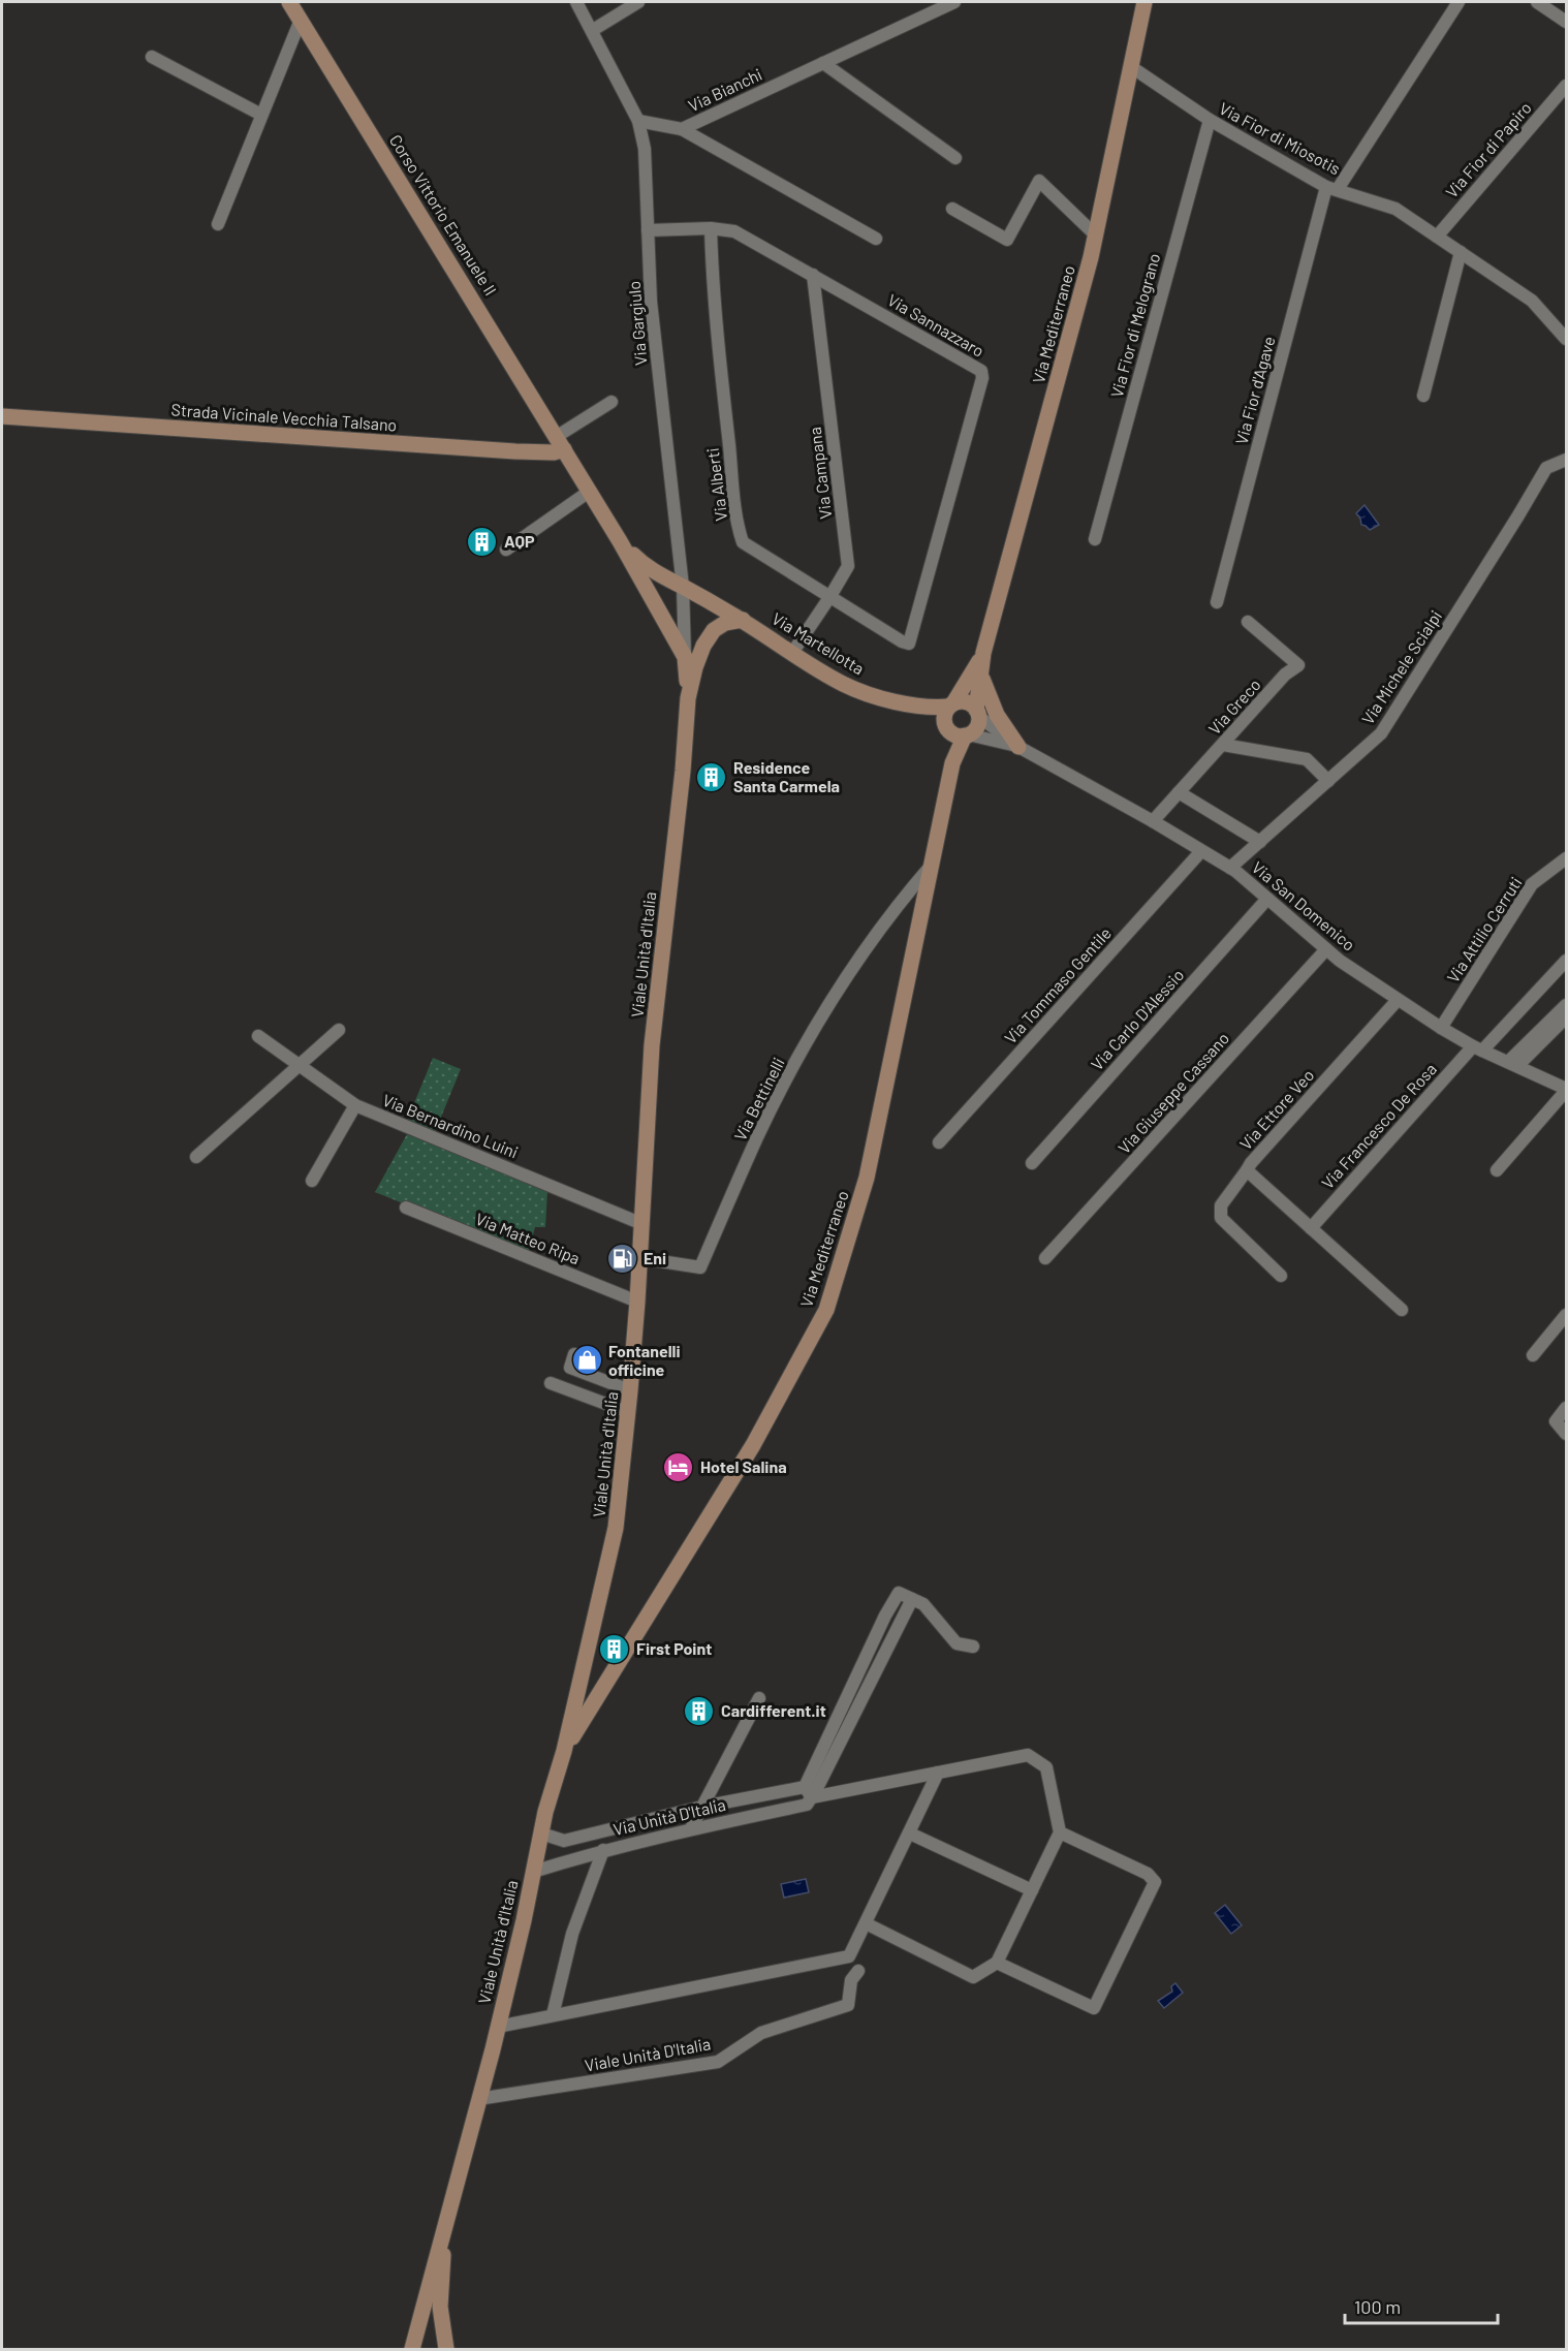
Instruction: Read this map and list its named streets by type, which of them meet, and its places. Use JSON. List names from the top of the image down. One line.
{"streets":{"main road":["Corso Vittorio Emanuele II","Via Mediterraneo","Strada Vicinale Vecchia Talsano","Via Martellotta","Viale Unità d'Italia"],"street":["Via Bianchi","Via Fior di Miosotis","Via Fior di Papiro","Via Gargiulo","Via Sannazzaro","Via Fior di Melograno","Via Fior d'Agave","Via Campana","Via Alberti","Via Michele Scialpi","Via Greco","Via San Domenico","Via Attilio Cerruti","Via Tommaso Gentile","Via Carlo D'Alessio","Via Giuseppe Cassano","Via Bettinelli","Via Ettore Veo","Via Bernardino Luini","Via Francesco De Rosa","Via Matteo Ripa","Via Unità D'Italia","Viale Unità D'Italia"]},"crossings":[["Via Bianchi","Via Gargiulo"],["Via Fior di Miosotis","Via Fior di Papiro"],["Via Fior di Miosotis","Via Mediterraneo"],["Via Fior di Miosotis","Via Fior di Melograno"],["Via Fior di Miosotis","Via Fior d'Agave"],["Corso Vittorio Emanuele II","Strada Vicinale Vecchia Talsano"],["Corso Vittorio Emanuele II","Via Martellotta"],["Via Gargiulo","Via Sannazzaro"],["Via Gargiulo","Via Martellotta"],["Via Mediterraneo","Via Martellotta"],["Via Mediterraneo","Via San Domenico"],["Via Mediterraneo","Viale Unità d'Italia"],["Via Mediterraneo","Via Bettinelli"],["Via Sannazzaro","Via Campana"],["Via Sannazzaro","Via Alberti"],["Via Campana","Via Alberti"],["Via Campana","Via Martellotta"],["Via Martellotta","Via San Domenico"],["Via Martellotta","Viale Unità d'Italia"],["Via Michele Scialpi","Via San Domenico"],["Via Greco","Via San Domenico"],["Via San Domenico","Via Attilio Cerruti"],["Via San Domenico","Via Tommaso Gentile"],["Via San Domenico","Via Carlo D'Alessio"],["Via San Domenico","Via Giuseppe Cassano"],["Via San Domenico","Via Ettore Veo"],["Via San Domenico","Via Francesco De Rosa"],["Viale Unità d'Italia","Via Bettinelli"],["Viale Unità d'Italia","Via Bernardino Luini"],["Viale Unità d'Italia","Via Matteo Ripa"],["Viale Unità d'Italia","Via Unità D'Italia"],["Viale Unità d'Italia","Viale Unità D'Italia"],["Via Ettore Veo","Via Francesco De Rosa"]],"places":{"building":["AQP","Residence Santa Carmela","First Point","Cardifferent.it"],"fuel station":["Eni"],"shop":["Fontanelli officine"],"hotel":["Hotel Salina"]},"scale_bar":"100 m"}
